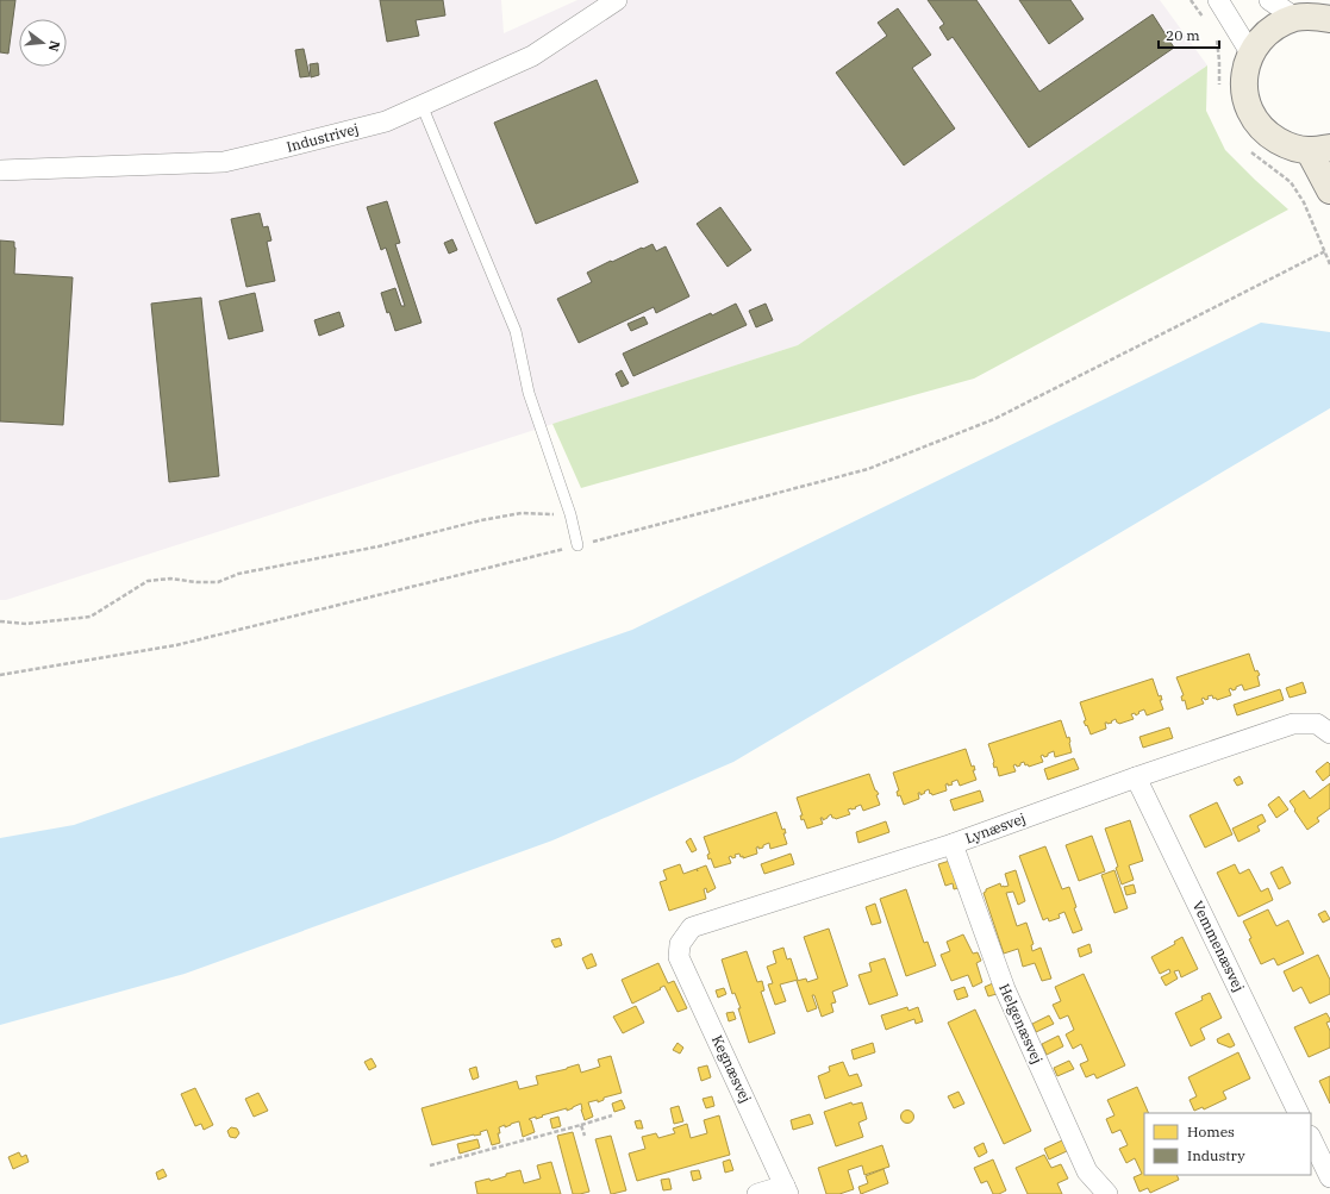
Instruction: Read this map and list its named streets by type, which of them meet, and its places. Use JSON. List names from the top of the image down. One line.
{"streets":{"street":["Industrivej","Lynæsvej","Vemmenæsvej","Helgenæsvej","Kegnæsvej"]},"crossings":[["Lynæsvej","Vemmenæsvej"],["Lynæsvej","Helgenæsvej"],["Lynæsvej","Kegnæsvej"]],"legend":["Homes","Industry"],"scale_bar":"20 m","north":"right"}
